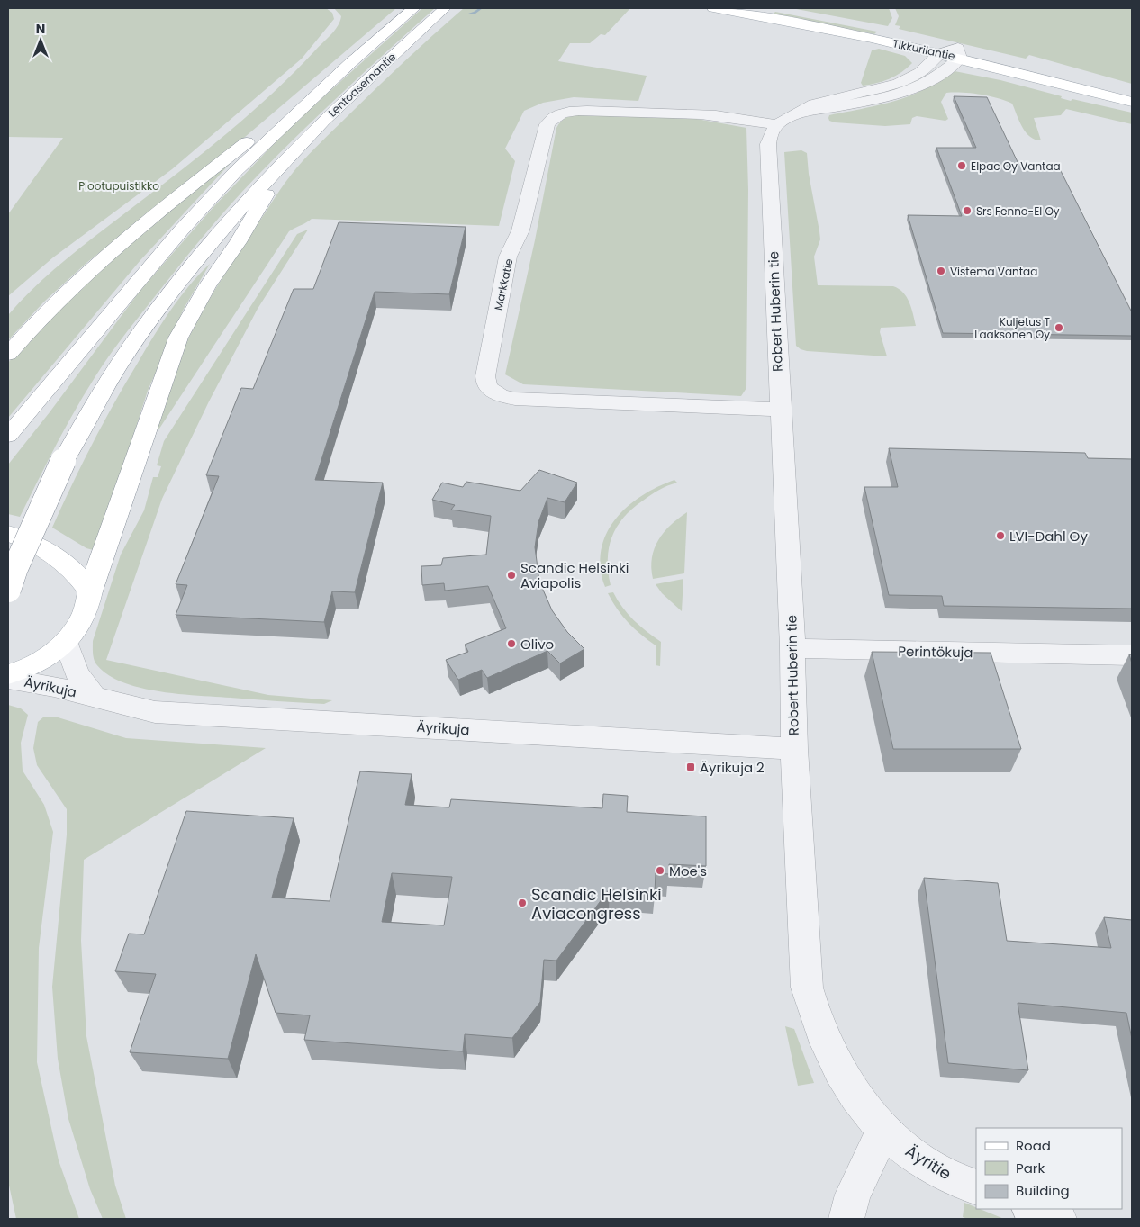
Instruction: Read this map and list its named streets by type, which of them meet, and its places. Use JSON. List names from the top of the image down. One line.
{"streets":{"main road":["Tikkurilantie","Lentoasemantie"],"street":["Markkatie","Robert Huberin tie","Perintökuja","Äyrikuja","Äyritie"]},"crossings":[["Markkatie","Robert Huberin tie"],["Robert Huberin tie","Perintökuja"],["Robert Huberin tie","Äyrikuja"],["Robert Huberin tie","Äyritie"]],"parks":["Plootupuistikko"],"places":{"other":["Elpac Oy Vantaa","Srs Fenno-El Oy","Vistema Vantaa","Kuljetus T Laaksonen Oy","LVI-Dahl Oy","Scandic Helsinki Aviapolis","Olivo","Moe's","Scandic Helsinki Aviacongress"],"transit":["Äyrikuja 2"]},"legend":["Road","Park","Building"],"north":"top"}
